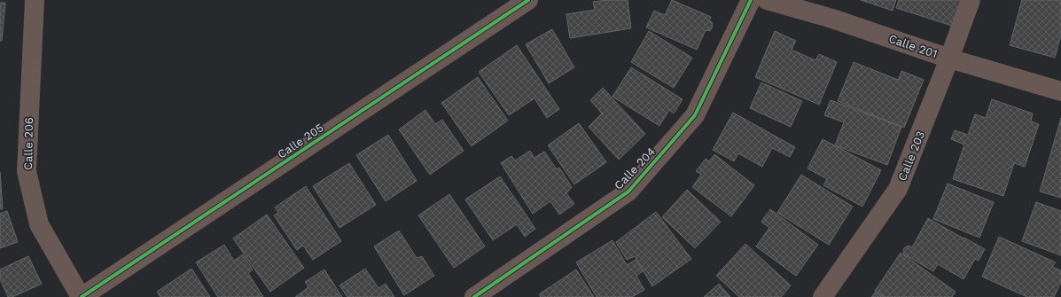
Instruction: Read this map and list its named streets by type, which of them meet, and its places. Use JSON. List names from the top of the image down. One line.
{"streets":{"street":["Calle 201","Calle 205","Calle 206","Calle 203","Calle 204"]},"crossings":[["Calle 201","Calle 203"],["Calle 205","Calle 206"]]}
